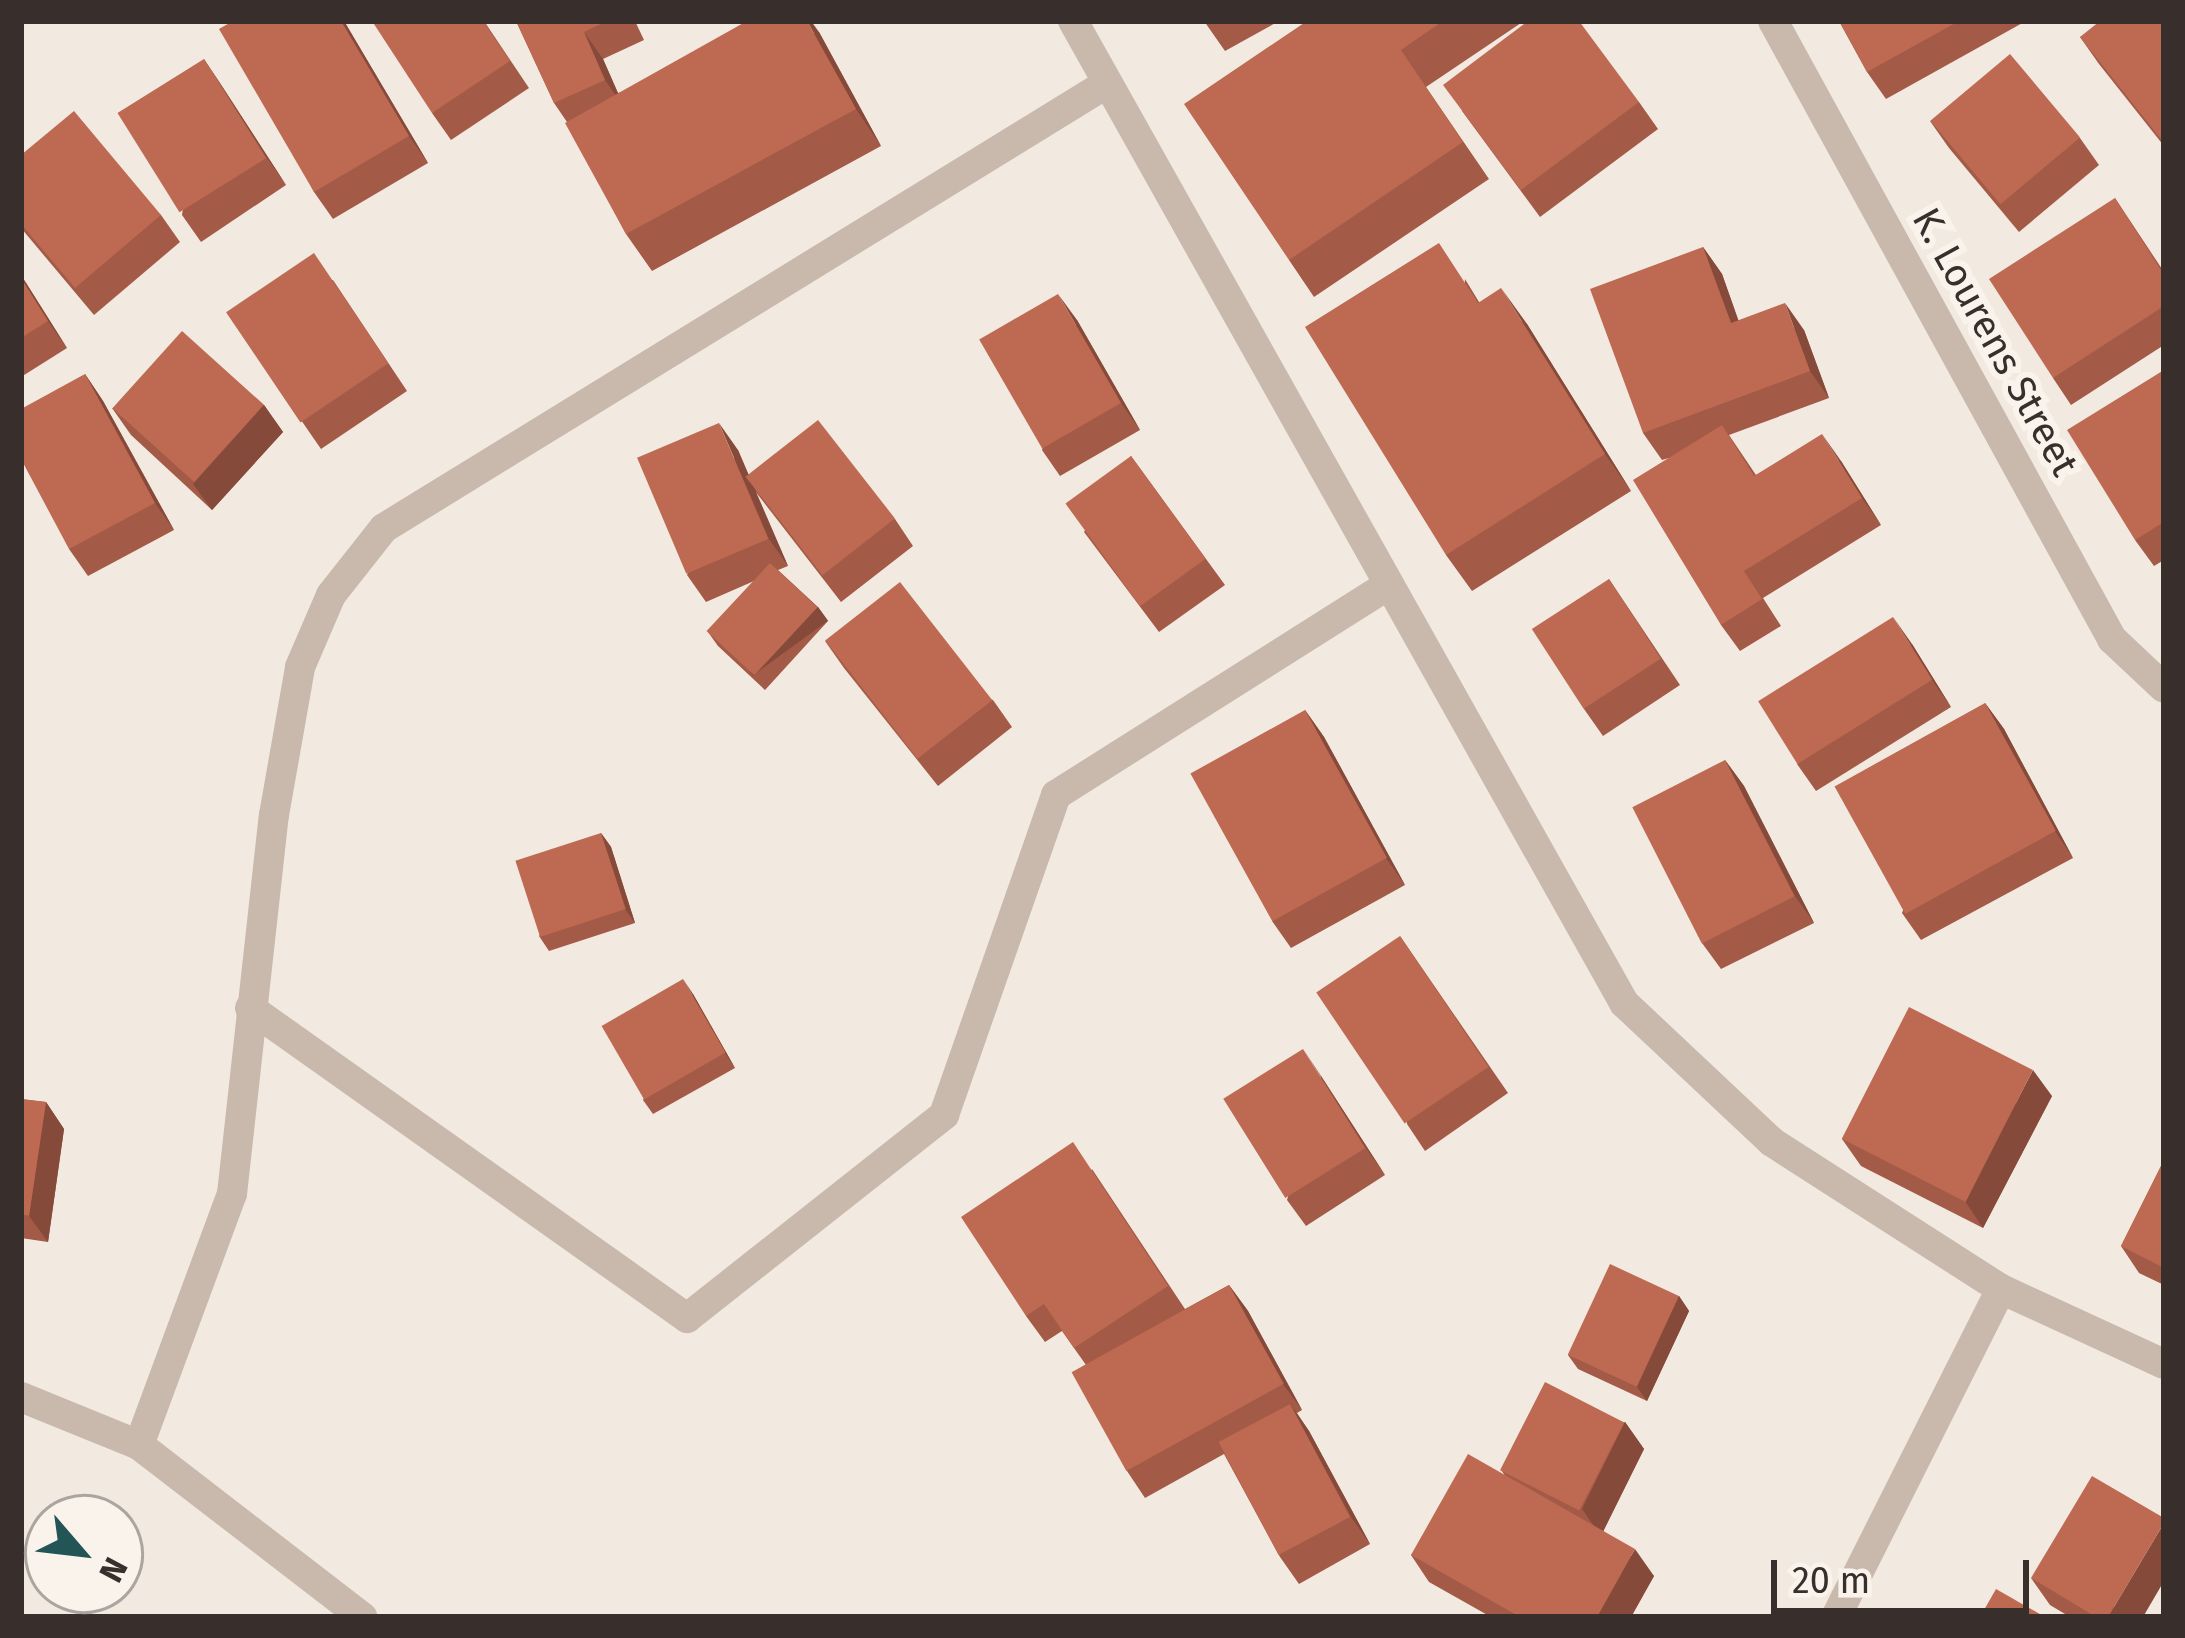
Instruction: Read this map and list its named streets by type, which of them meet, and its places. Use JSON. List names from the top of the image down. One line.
{"streets":{"street":["K. Lourens Street"]},"scale_bar":"20 m","north":"bottom right"}
